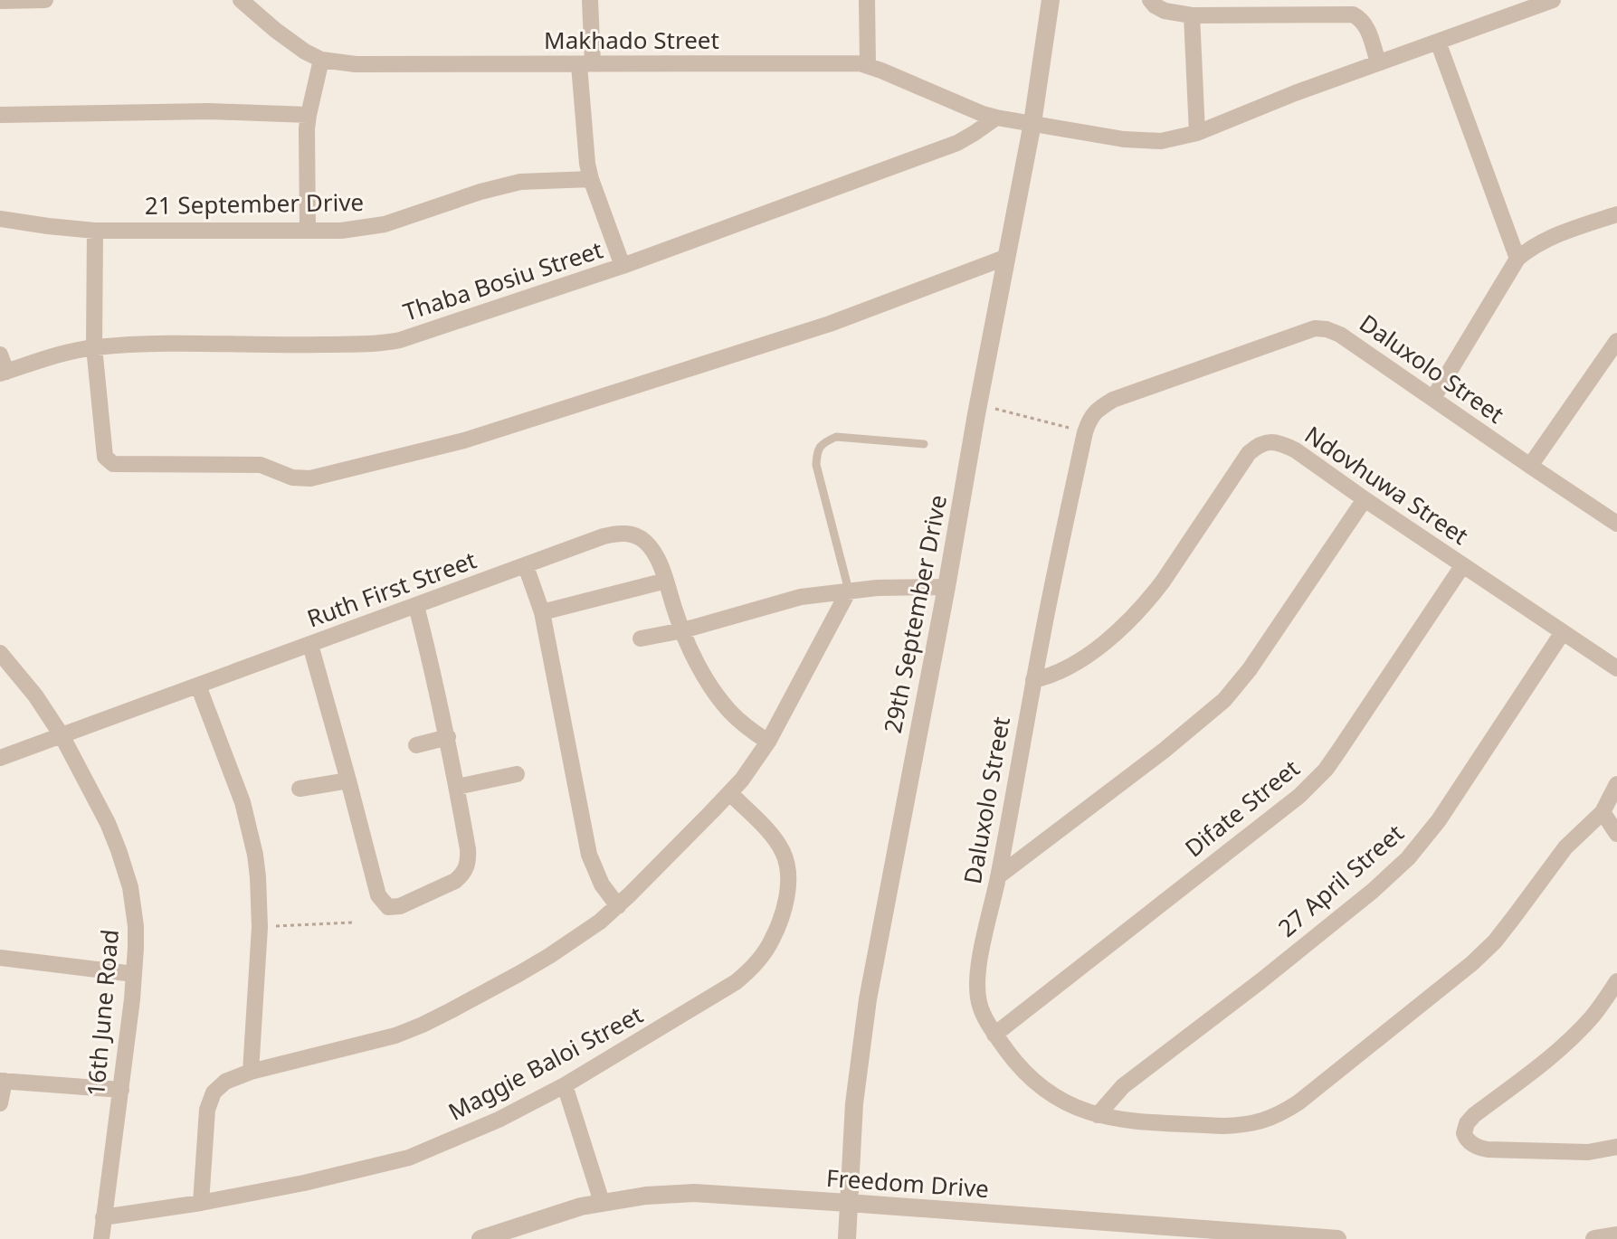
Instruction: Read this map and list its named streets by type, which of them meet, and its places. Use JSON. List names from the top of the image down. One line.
{"streets":{"street":["Makhado Street","21 September Drive","Thaba Bosiu Street","Daluxolo Street","Ndovhuwa Street","Ruth First Street","29th September Drive","Difate Street","27 April Street","16th June Road","Maggie Baloi Street","Freedom Drive"]},"crossings":[["Makhado Street","Thaba Bosiu Street"],["Makhado Street","29th September Drive"],["Daluxolo Street","Ndovhuwa Street"],["Daluxolo Street","Difate Street"],["Daluxolo Street","27 April Street"],["Ndovhuwa Street","Difate Street"],["Ndovhuwa Street","27 April Street"],["Ruth First Street","16th June Road"],["29th September Drive","Freedom Drive"],["16th June Road","Maggie Baloi Street"]]}
